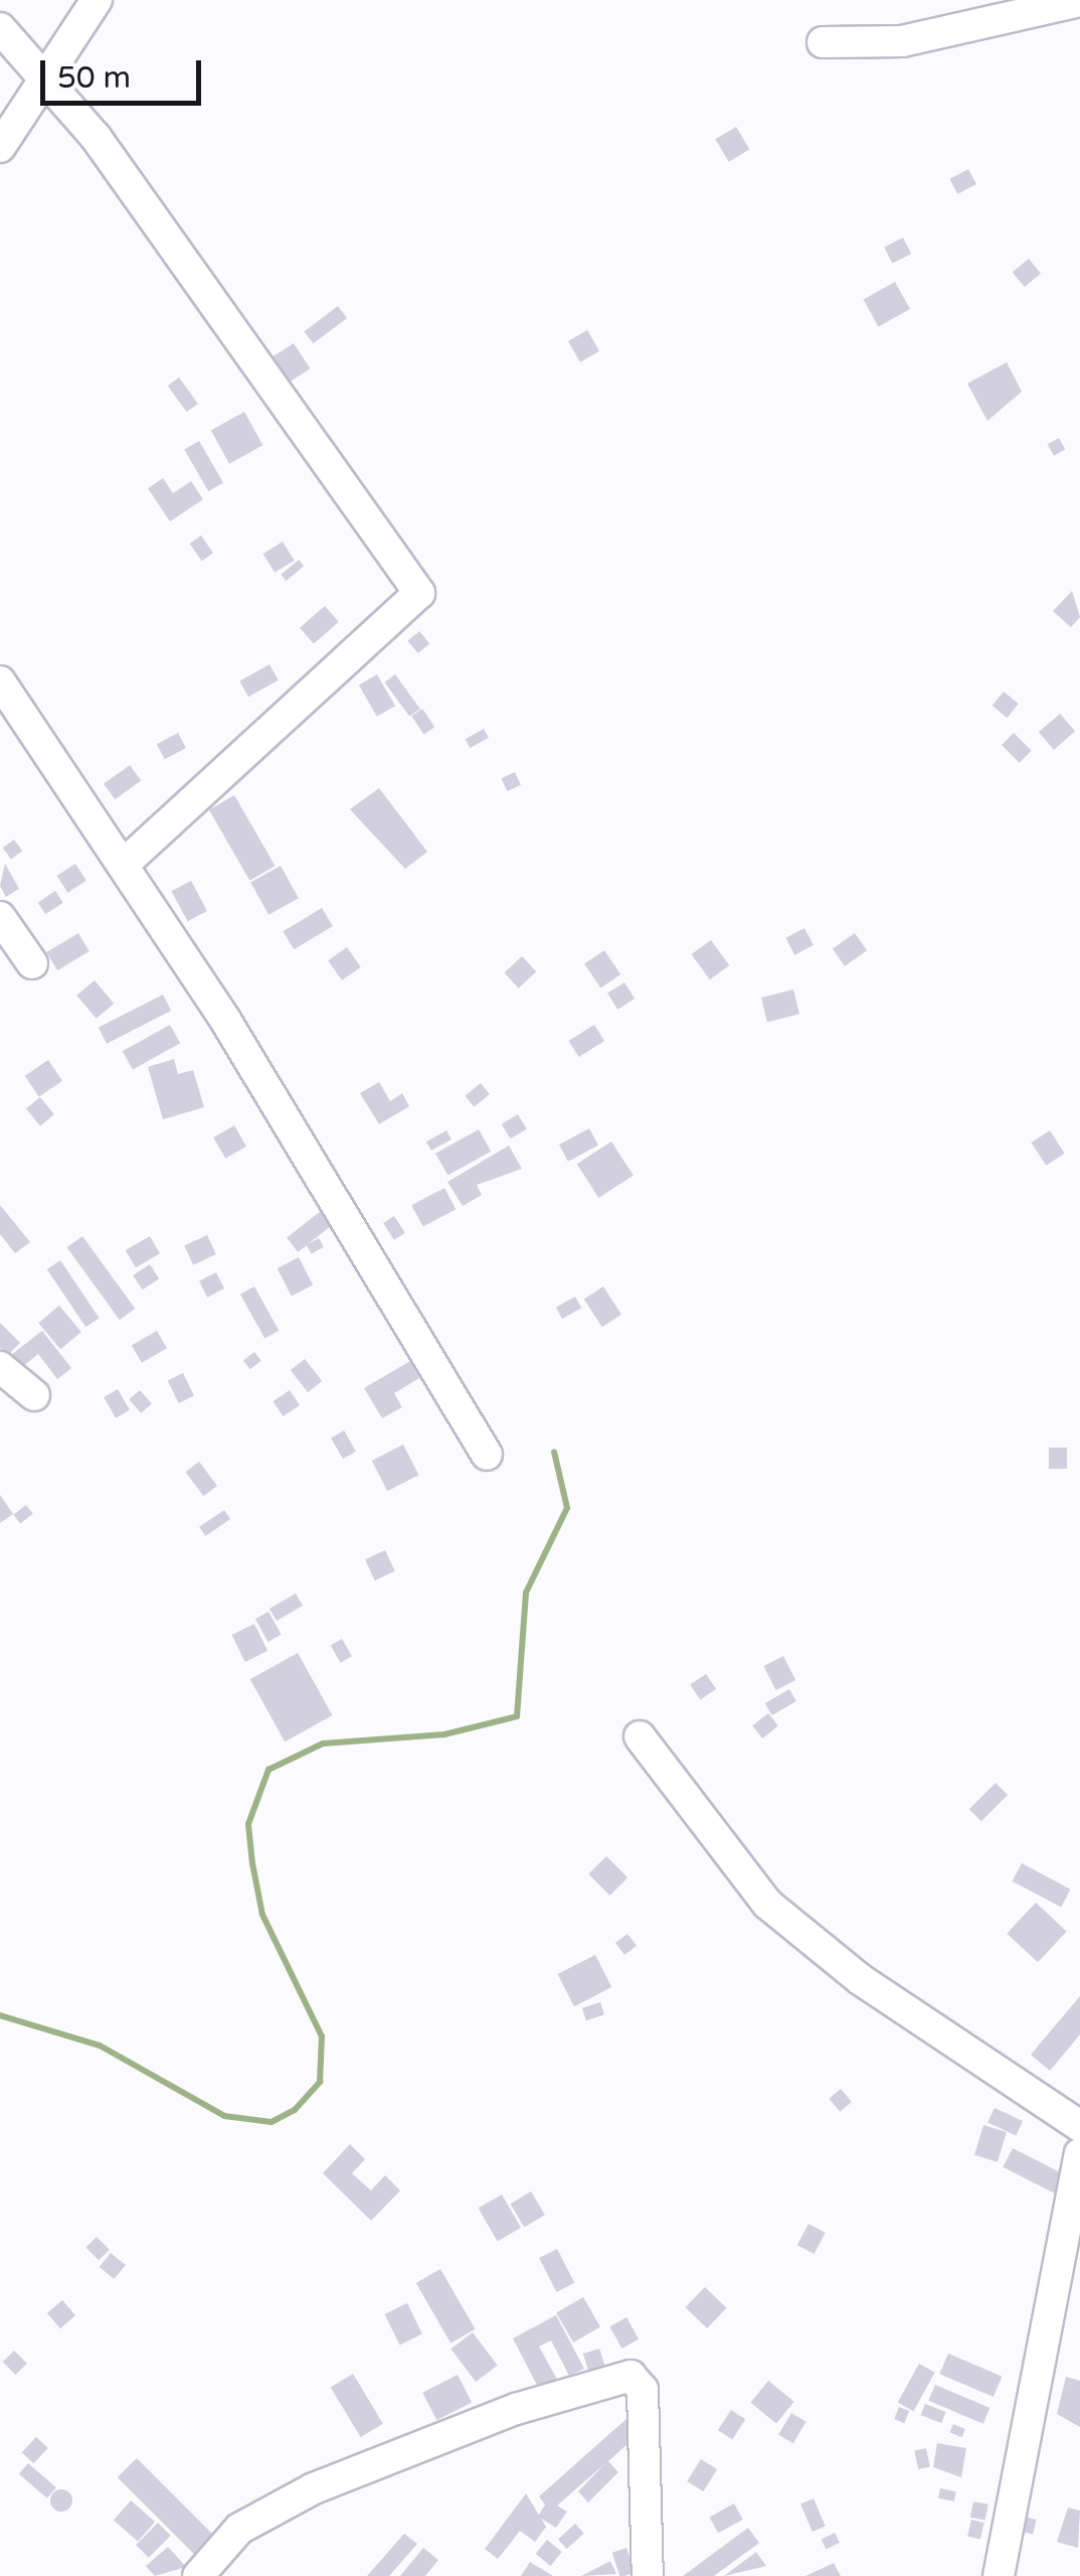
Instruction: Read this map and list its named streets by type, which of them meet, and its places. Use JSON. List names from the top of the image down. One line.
{"scale_bar":"50 m"}
